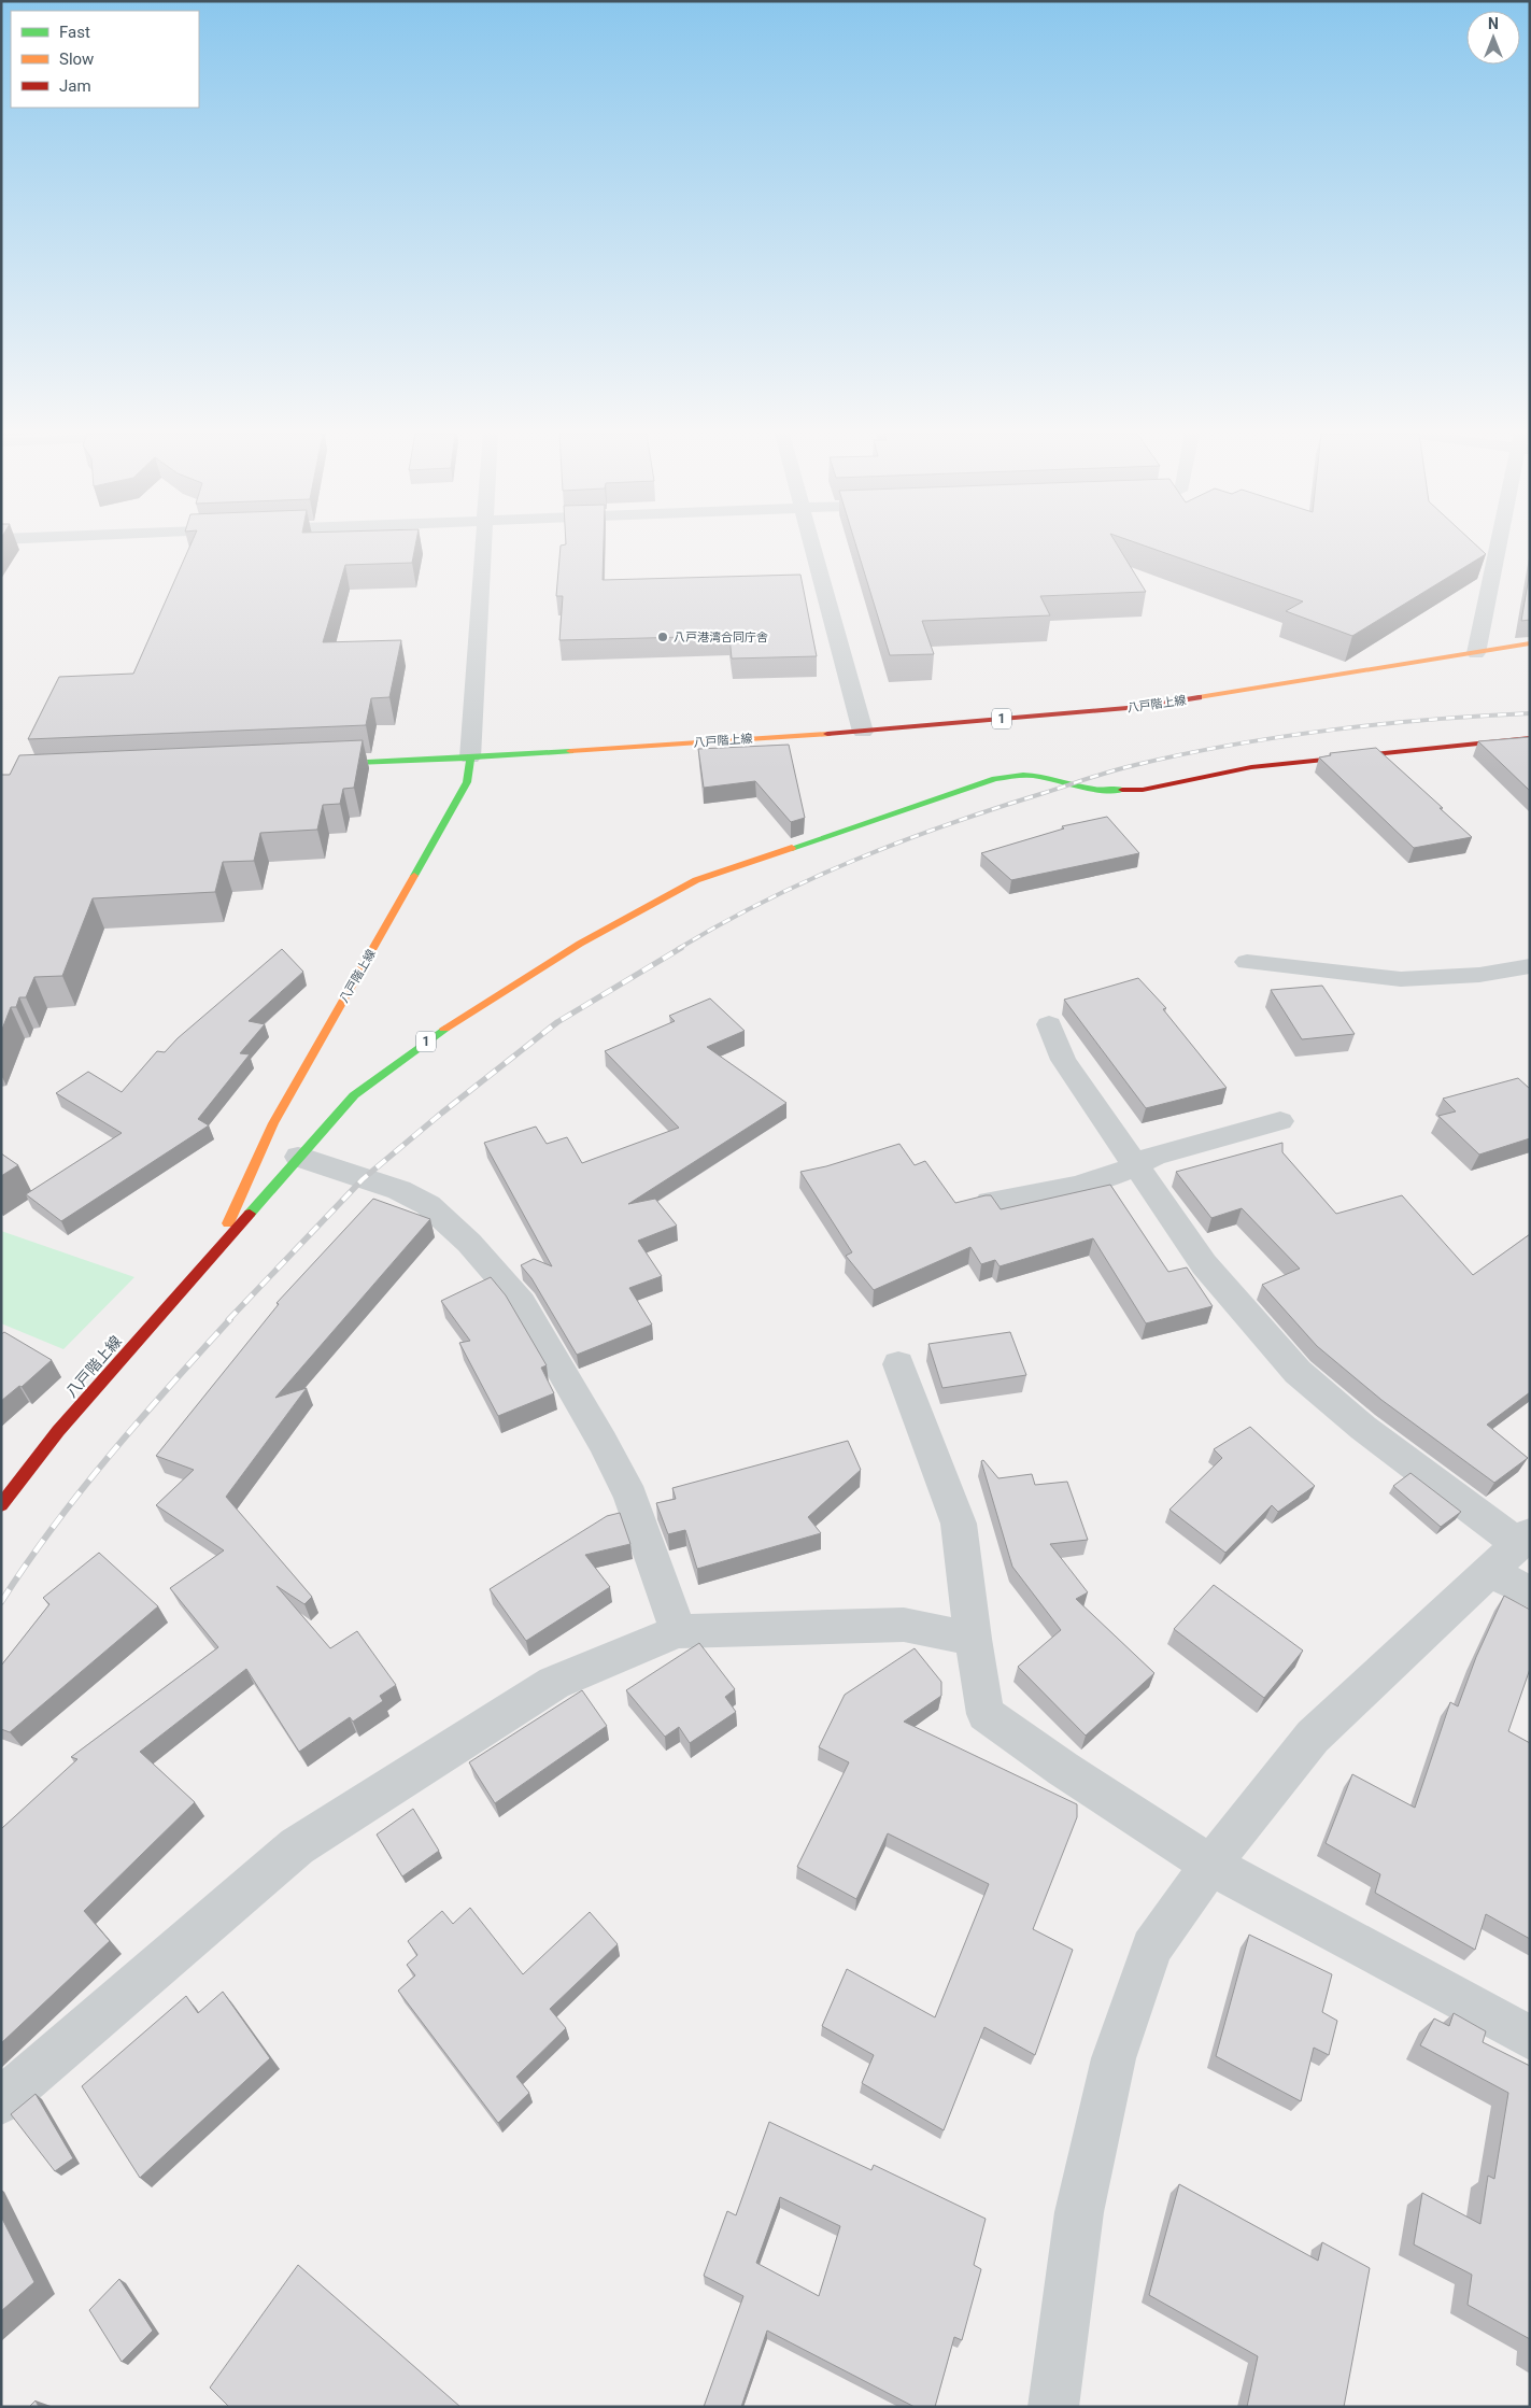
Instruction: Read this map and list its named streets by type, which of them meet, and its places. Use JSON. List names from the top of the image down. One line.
{"streets":{"main road":["八戸階上線","1"]},"places":["八戸港湾合同庁舎"],"legend":["Fast","Slow","Jam"],"north":"top"}
